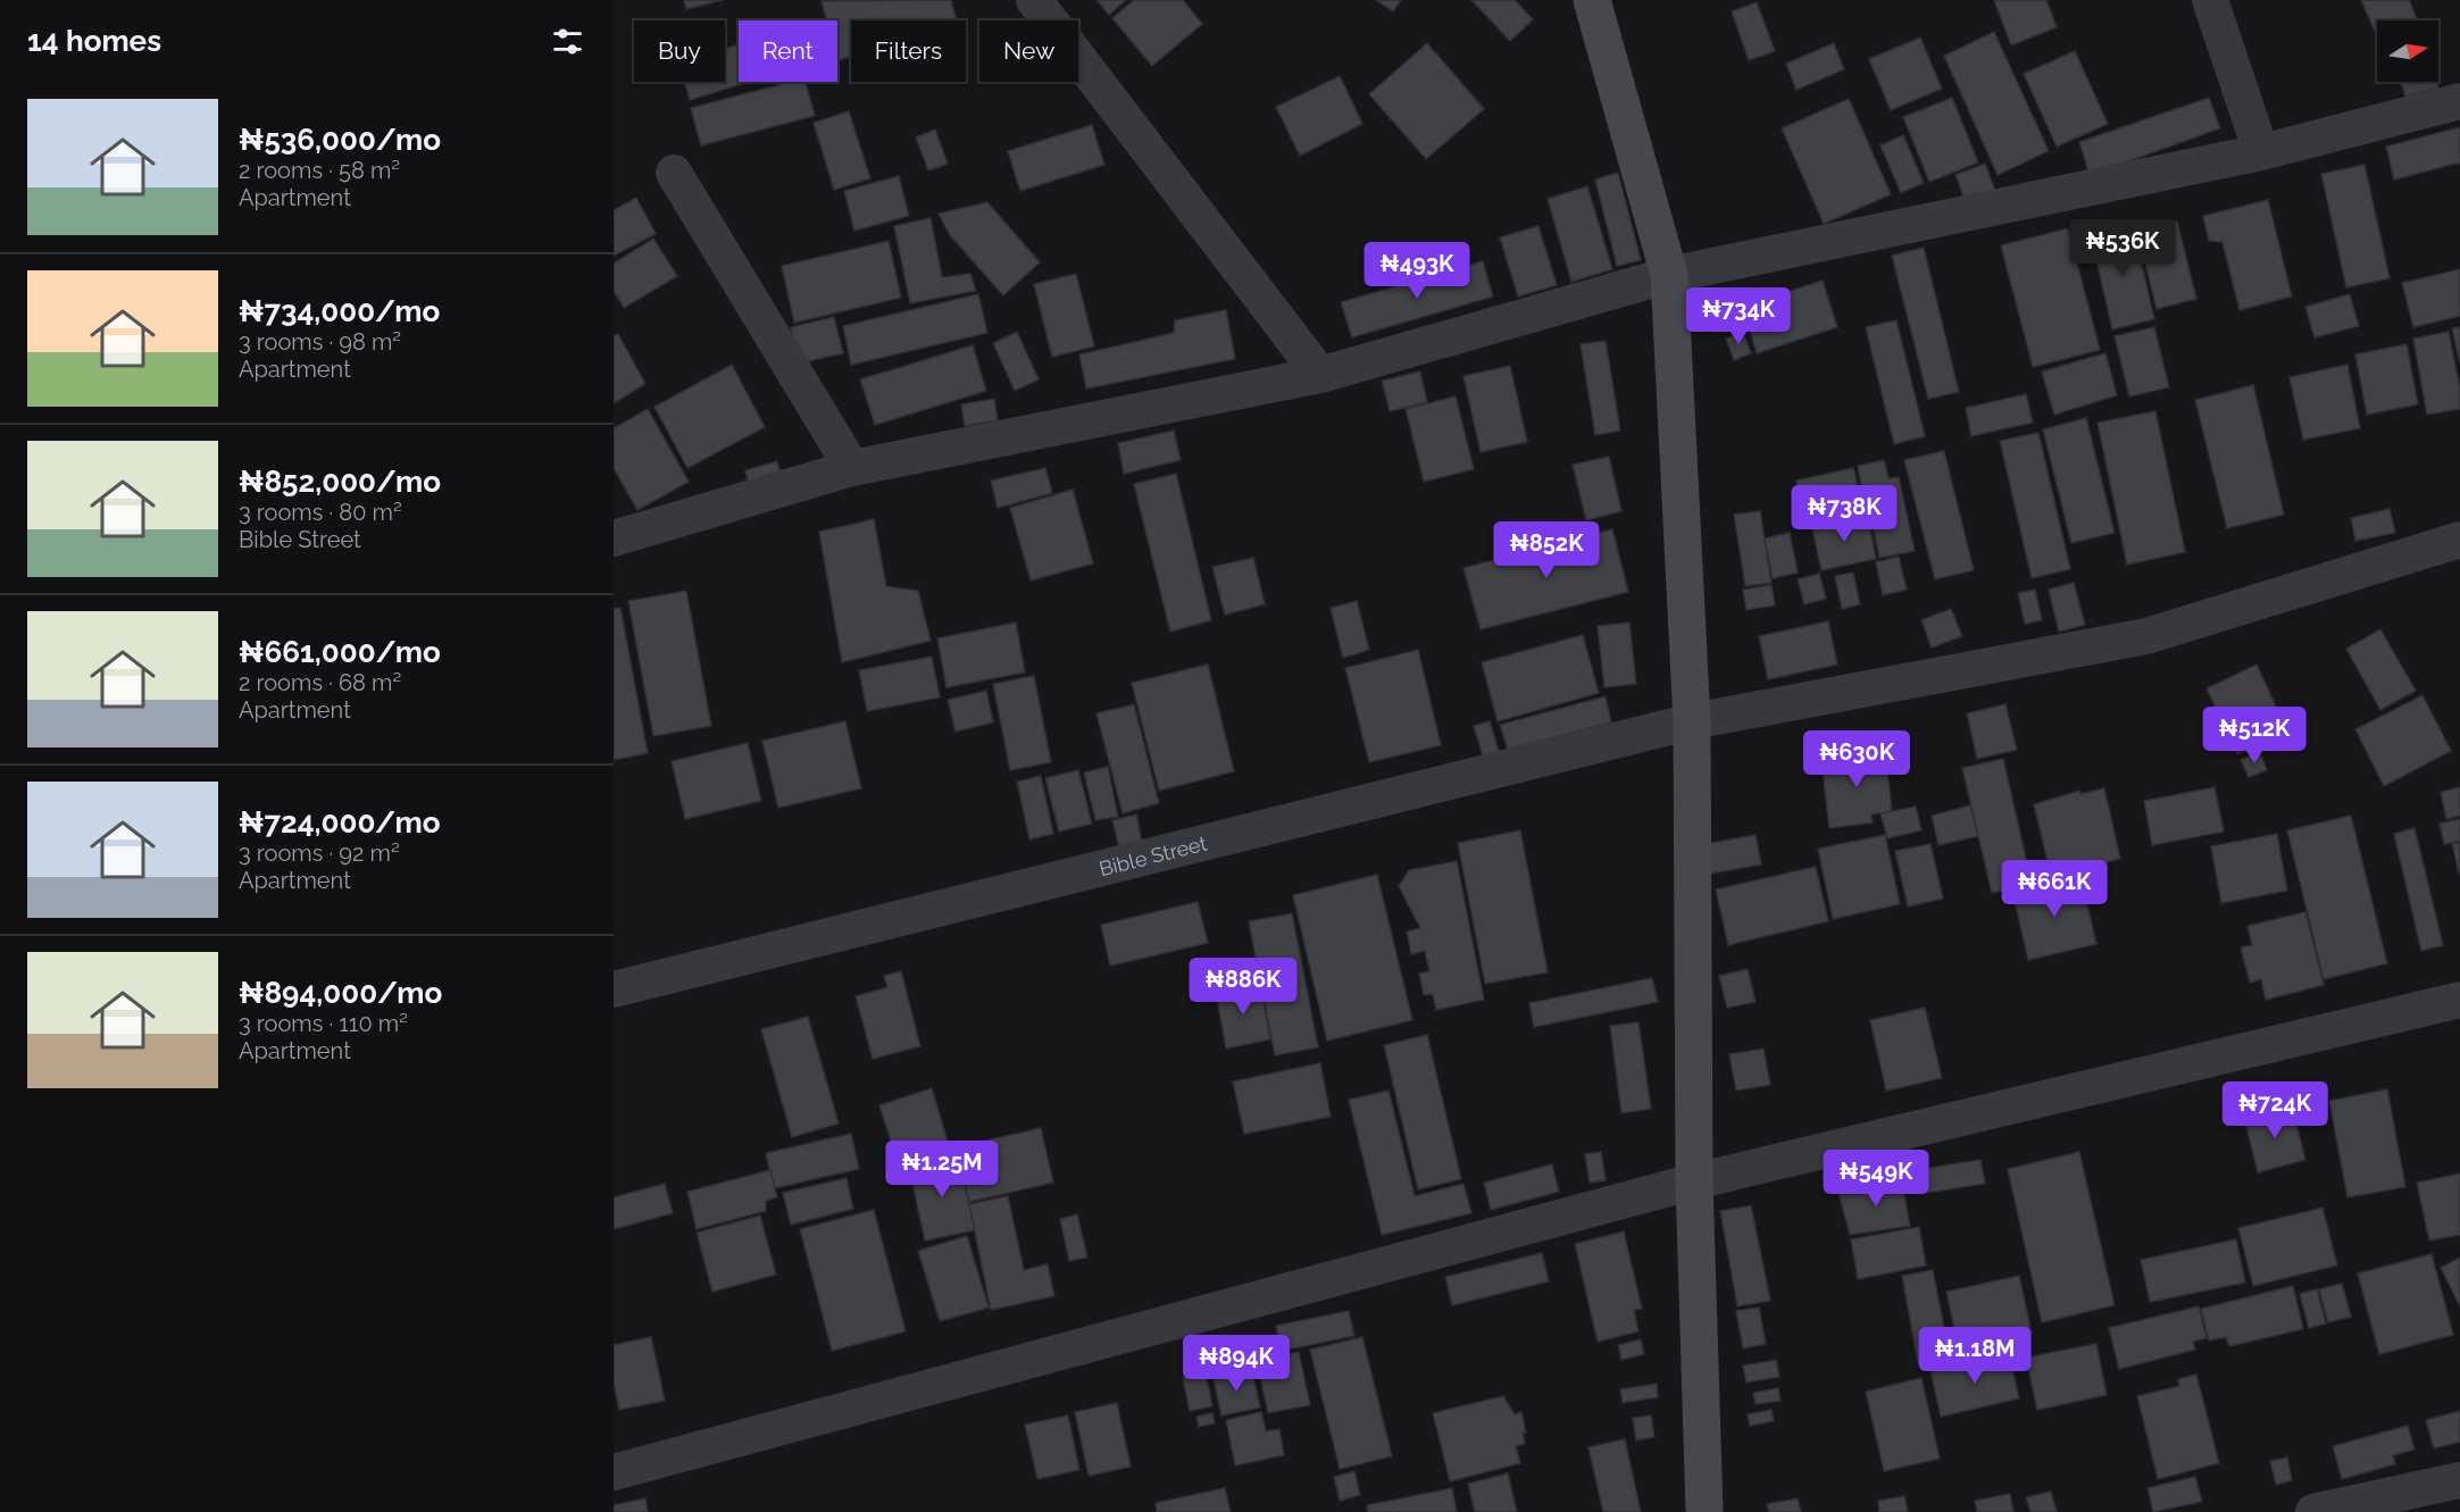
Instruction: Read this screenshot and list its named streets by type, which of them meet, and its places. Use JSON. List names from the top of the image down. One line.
{"streets":{"street":["Bible Street"]},"north":"right","page":{"heading":"14 homes","chip":["Buy","Rent","Filters","New"],"list":[{"name":"₦536,000/mo","note":"2 rooms · 58 m² · Apartment"},{"name":"₦734,000/mo","note":"3 rooms · 98 m² · Apartment"},{"name":"₦852,000/mo","note":"3 rooms · 80 m² · Bible Street"},{"name":"₦661,000/mo","note":"2 rooms · 68 m² · Apartment"},{"name":"₦724,000/mo","note":"3 rooms · 92 m² · Apartment"},{"name":"₦894,000/mo","note":"3 rooms · 110 m² · Apartment"}],"price":["₦536K","₦493K","₦734K","₦738K","₦852K","₦512K","₦630K","₦661K","₦886K","₦724K","₦1.25M","₦549K","₦1.18M","₦894K"]}}
